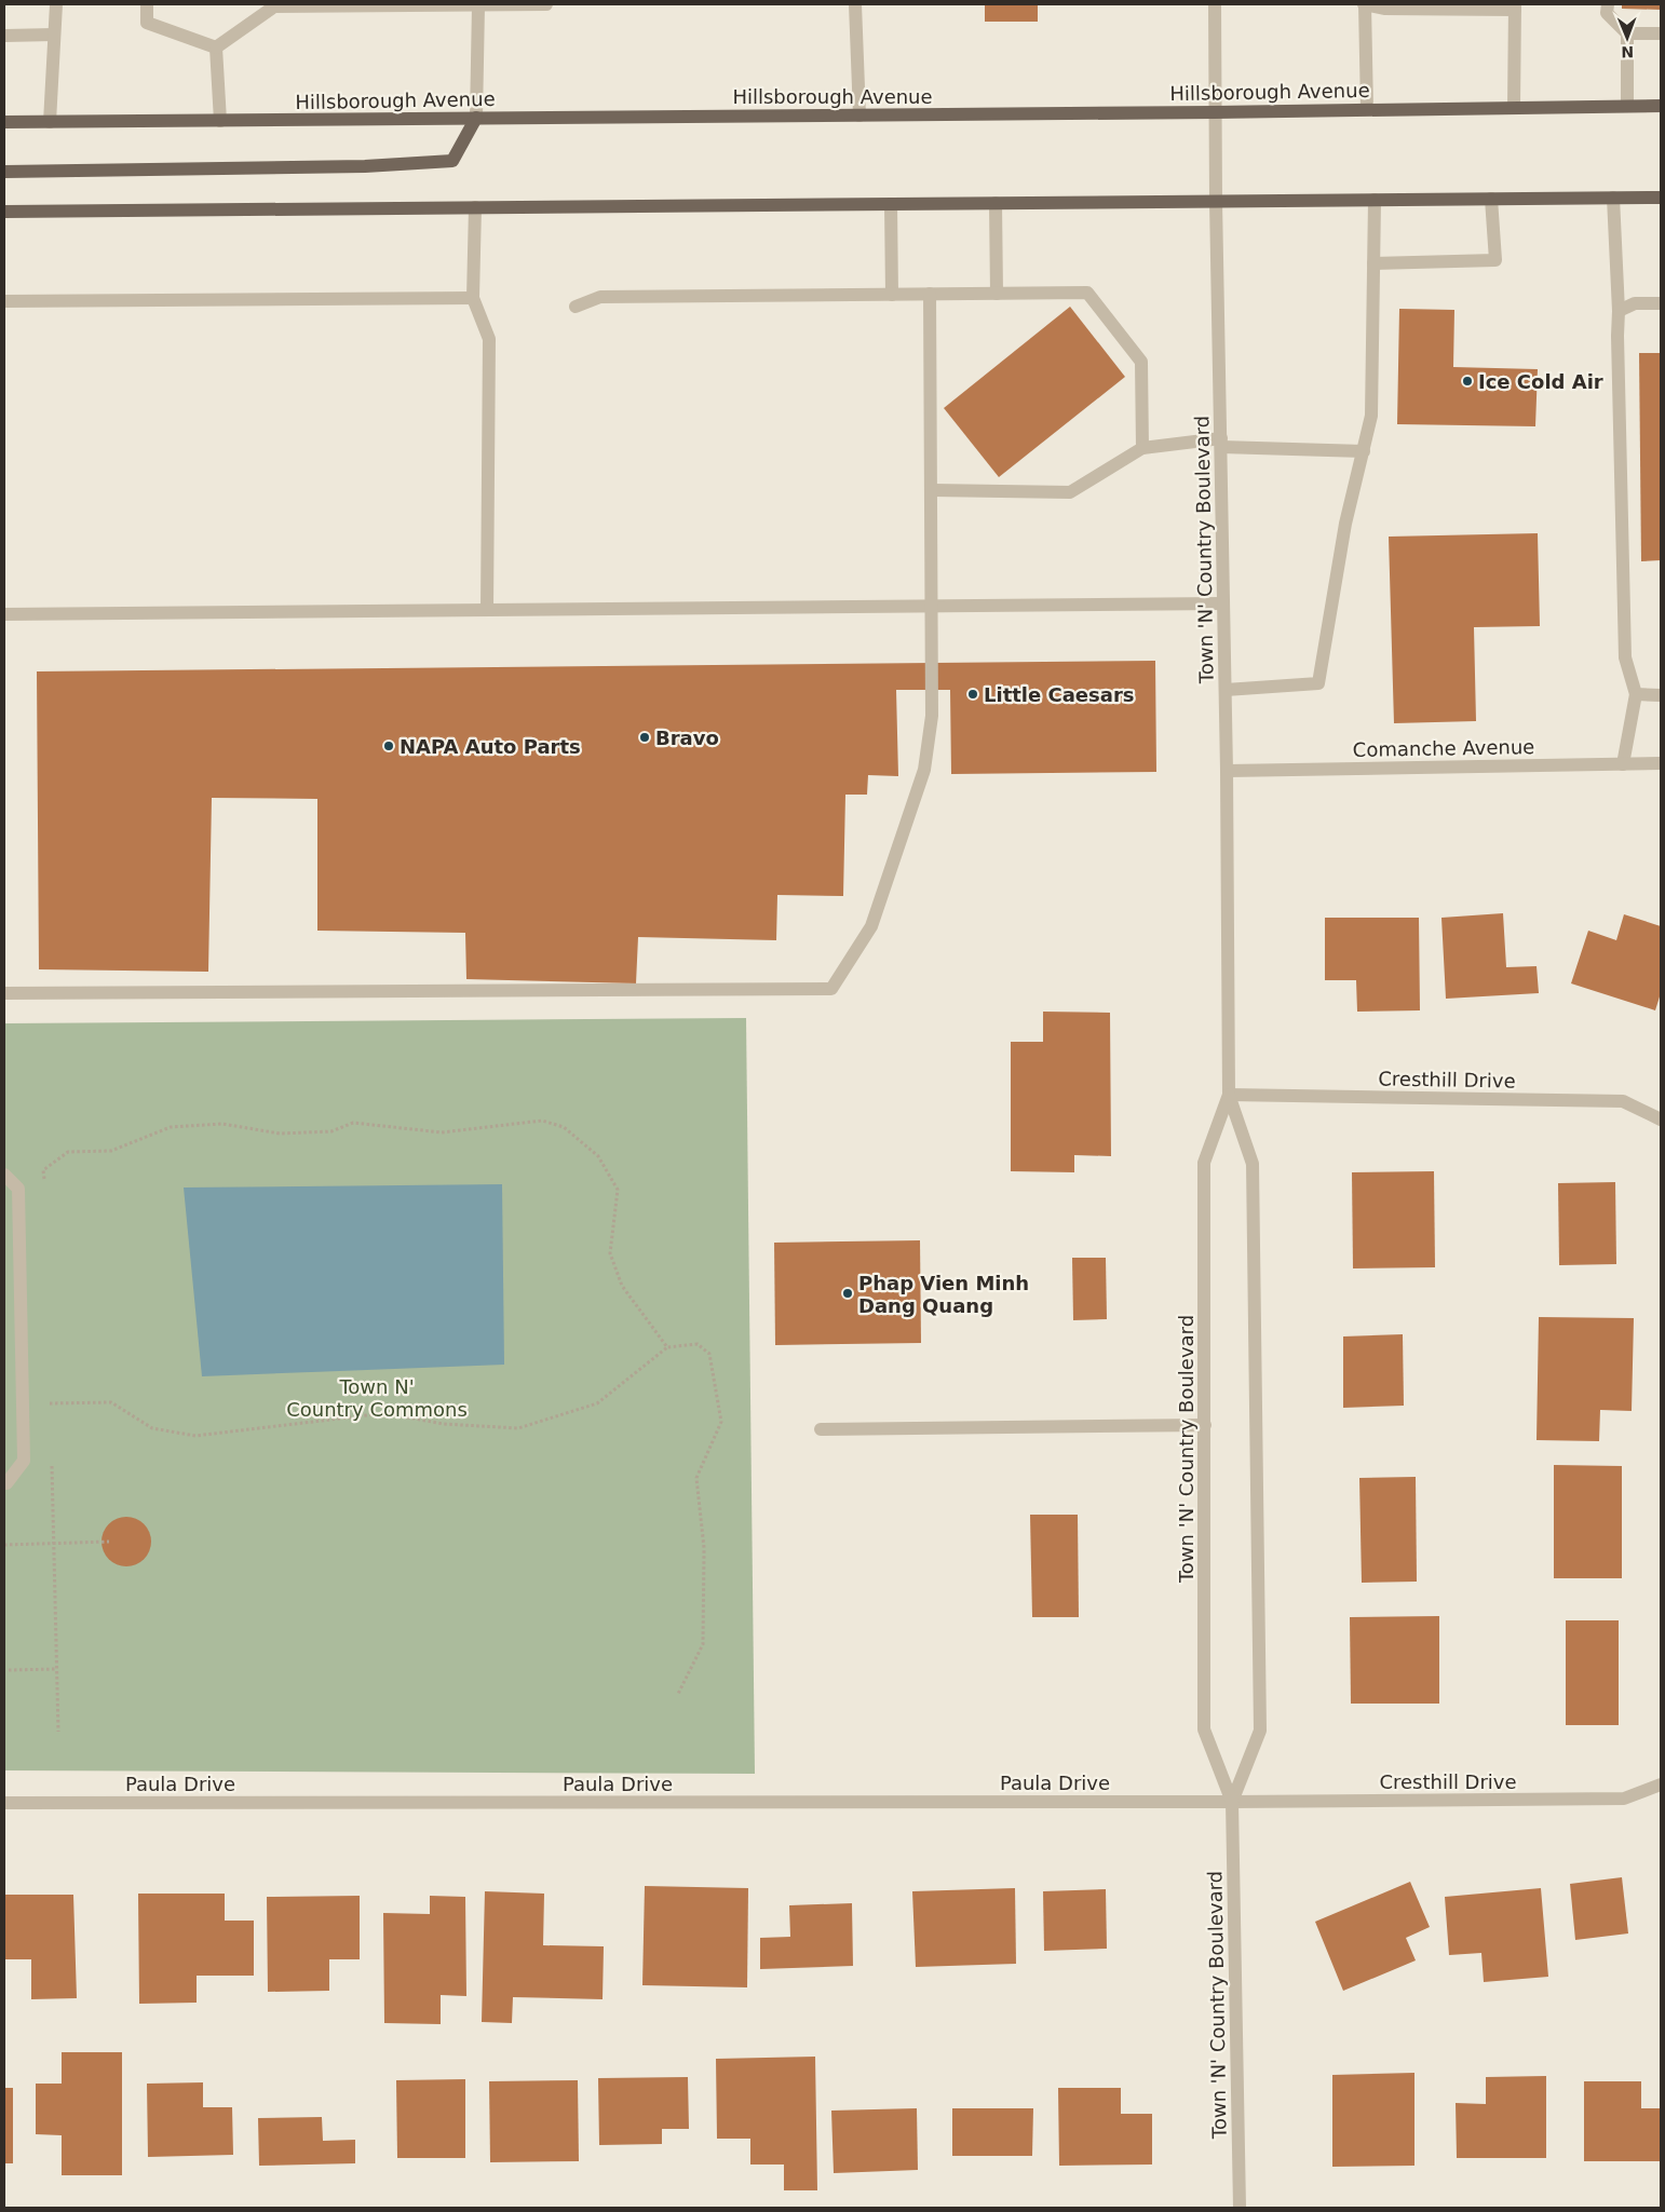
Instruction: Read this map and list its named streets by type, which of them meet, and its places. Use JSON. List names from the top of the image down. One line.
{"streets":{"main road":["Hillsborough Avenue"],"street":["Town 'N' Country Boulevard","Comanche Avenue","Cresthill Drive","Paula Drive"]},"crossings":[["Hillsborough Avenue","Town 'N' Country Boulevard"],["Town 'N' Country Boulevard","Comanche Avenue"],["Town 'N' Country Boulevard","Cresthill Drive"],["Town 'N' Country Boulevard","Paula Drive"],["Cresthill Drive","Paula Drive"]],"parks":["Town N' Country Commons"],"places":["Ice Cold Air","Little Caesars","Bravo","NAPA Auto Parts","Phap Vien Minh Dang Quang"],"north":"bottom"}
